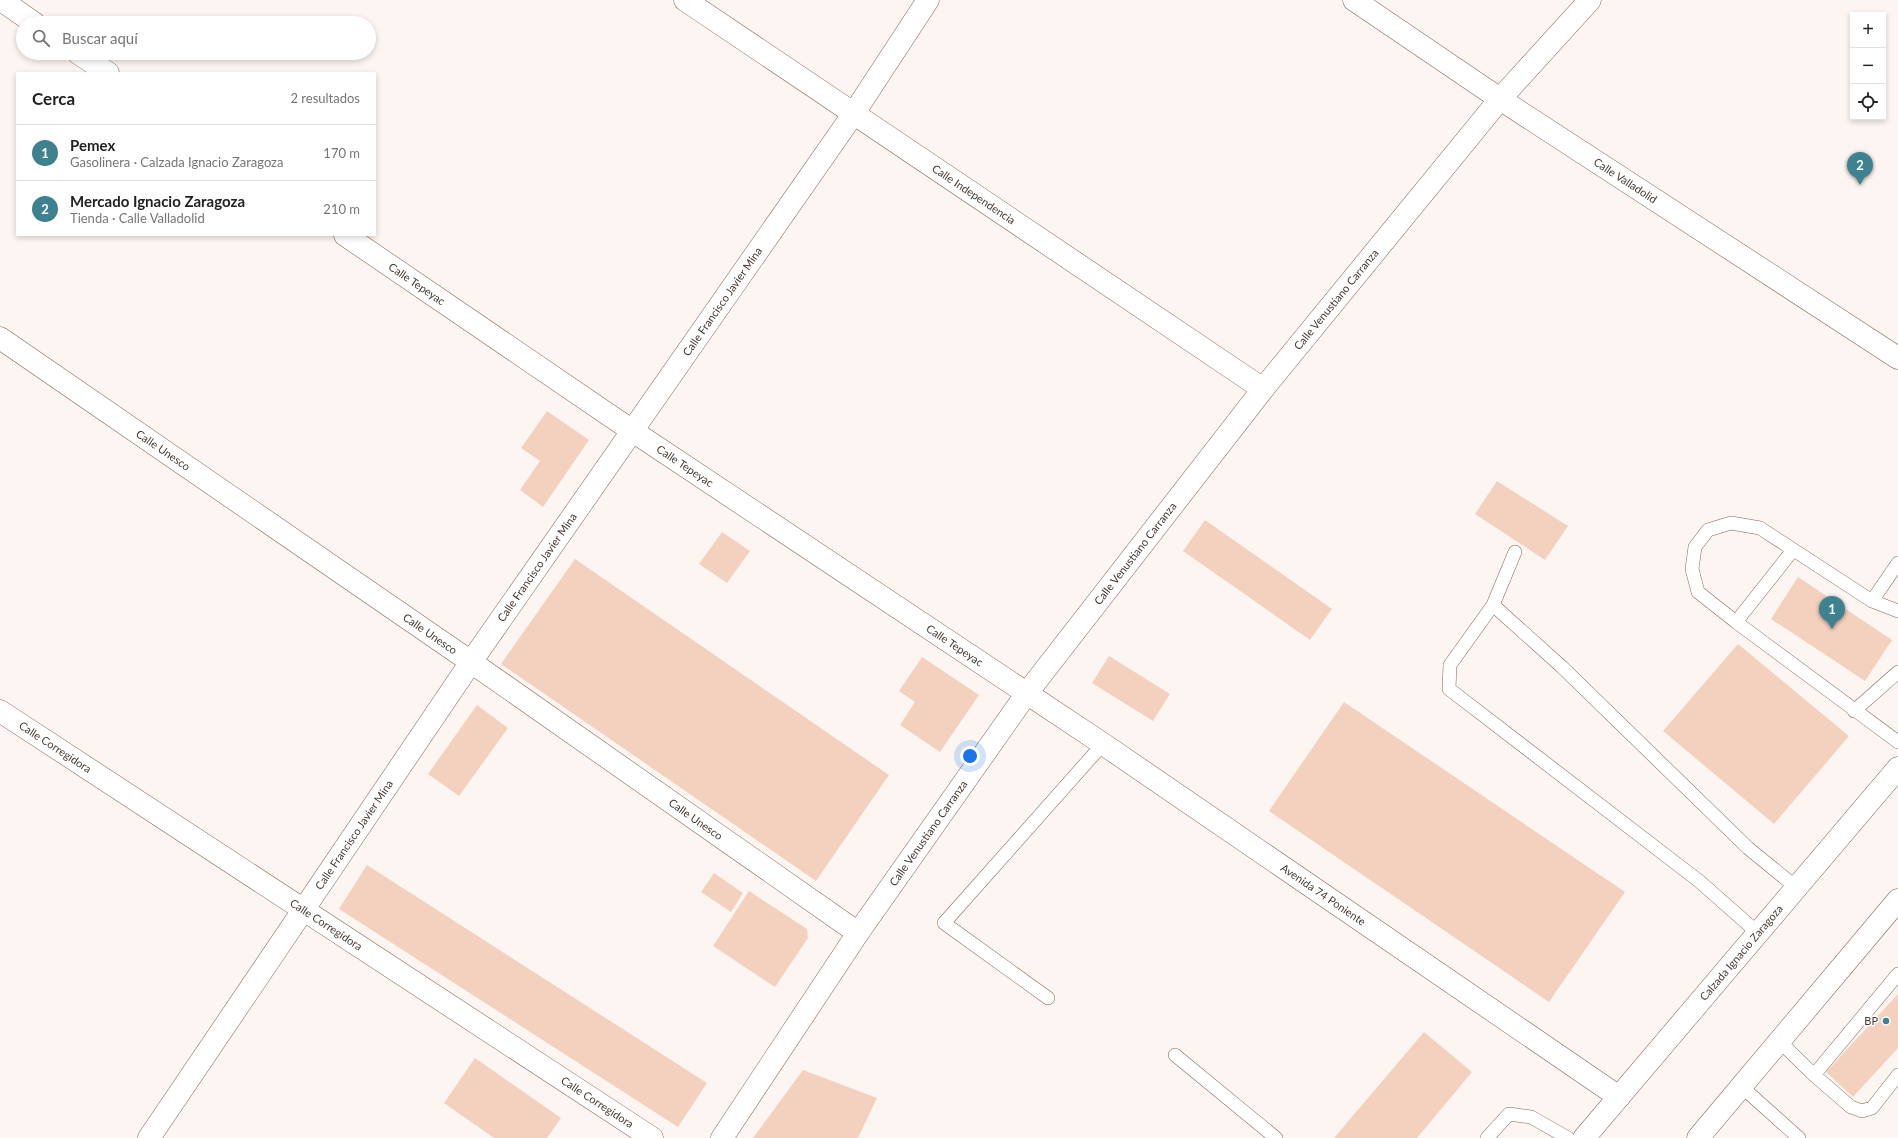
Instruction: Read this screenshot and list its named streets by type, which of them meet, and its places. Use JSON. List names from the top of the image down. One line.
{"streets":{"street":["Calle Valladolid","Calle Independencia","Calle Tepeyac","Calle Venustiano Carranza","Calle Francisco Javier Mina","Calle Unesco","Calle Corregidora","Avenida 74 Poniente","Calzada Ignacio Zaragoza"]},"crossings":[["Calle Valladolid","Calle Venustiano Carranza"],["Calle Independencia","Calle Venustiano Carranza"],["Calle Independencia","Calle Francisco Javier Mina"],["Calle Tepeyac","Calle Venustiano Carranza"],["Calle Tepeyac","Calle Francisco Javier Mina"],["Calle Tepeyac","Avenida 74 Poniente"],["Calle Venustiano Carranza","Calle Unesco"],["Calle Venustiano Carranza","Avenida 74 Poniente"],["Calle Francisco Javier Mina","Calle Unesco"],["Calle Francisco Javier Mina","Calle Corregidora"],["Avenida 74 Poniente","Calzada Ignacio Zaragoza"]],"places":["BP"],"page":{"map_buttons":["+","−"],"search":"Buscar aquí","heading":["Cerca","2 resultados"],"list":[{"mark":"1","name":"Pemex","note":"Gasolinera · Calzada Ignacio Zaragoza","value":"170 m"},{"mark":"2","name":"Mercado Ignacio Zaragoza","note":"Tienda · Calle Valladolid","value":"210 m"}],"pins":["2","1"]}}
